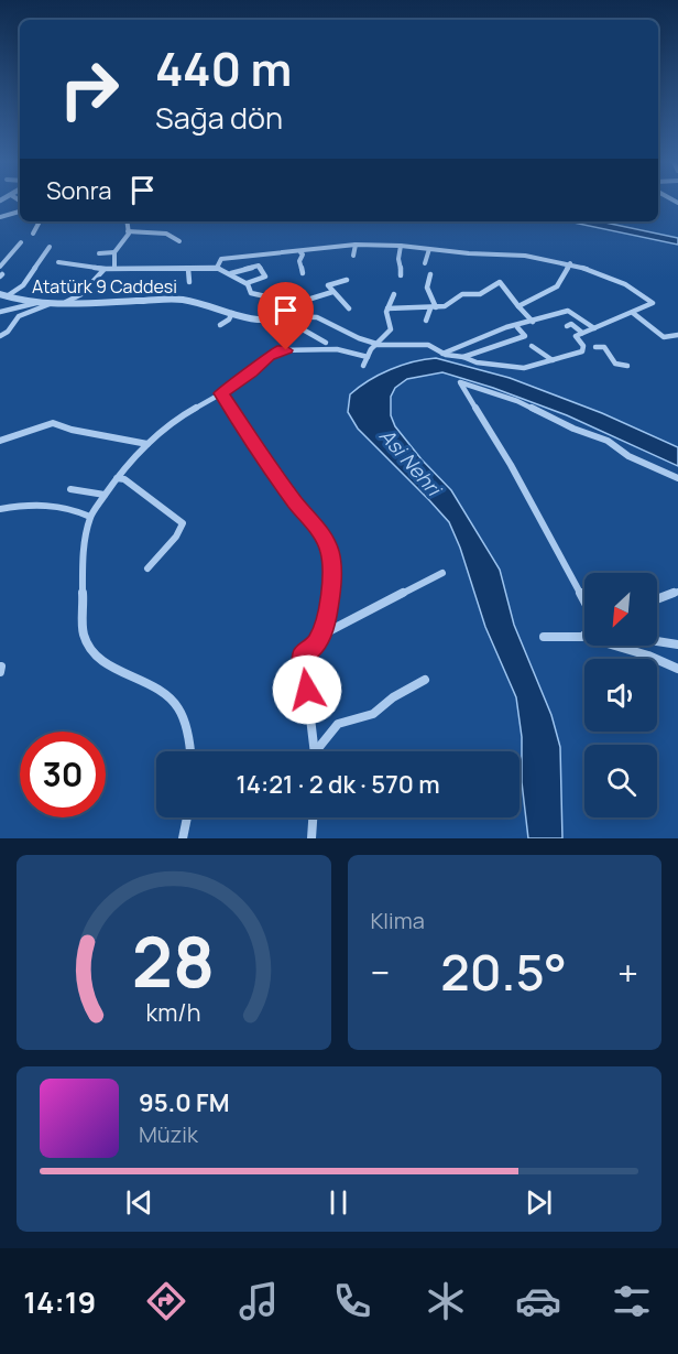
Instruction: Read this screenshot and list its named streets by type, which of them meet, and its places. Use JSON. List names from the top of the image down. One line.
{"streets":{"street":["Atatürk 9 Caddesi"]},"water":["Asi Nehri"],"north":"bottom left","page":{"turn":["440 m","Sağa dön"],"then":"Sonra","limit":"30","trip":"14:21 · 2 dk · 570 m","tile":"Klima","heat":["−","20.5°","+"],"song":["95.0 FM","Müzik"],"tabs":"14:19","gauge":["28","km/h"]}}
